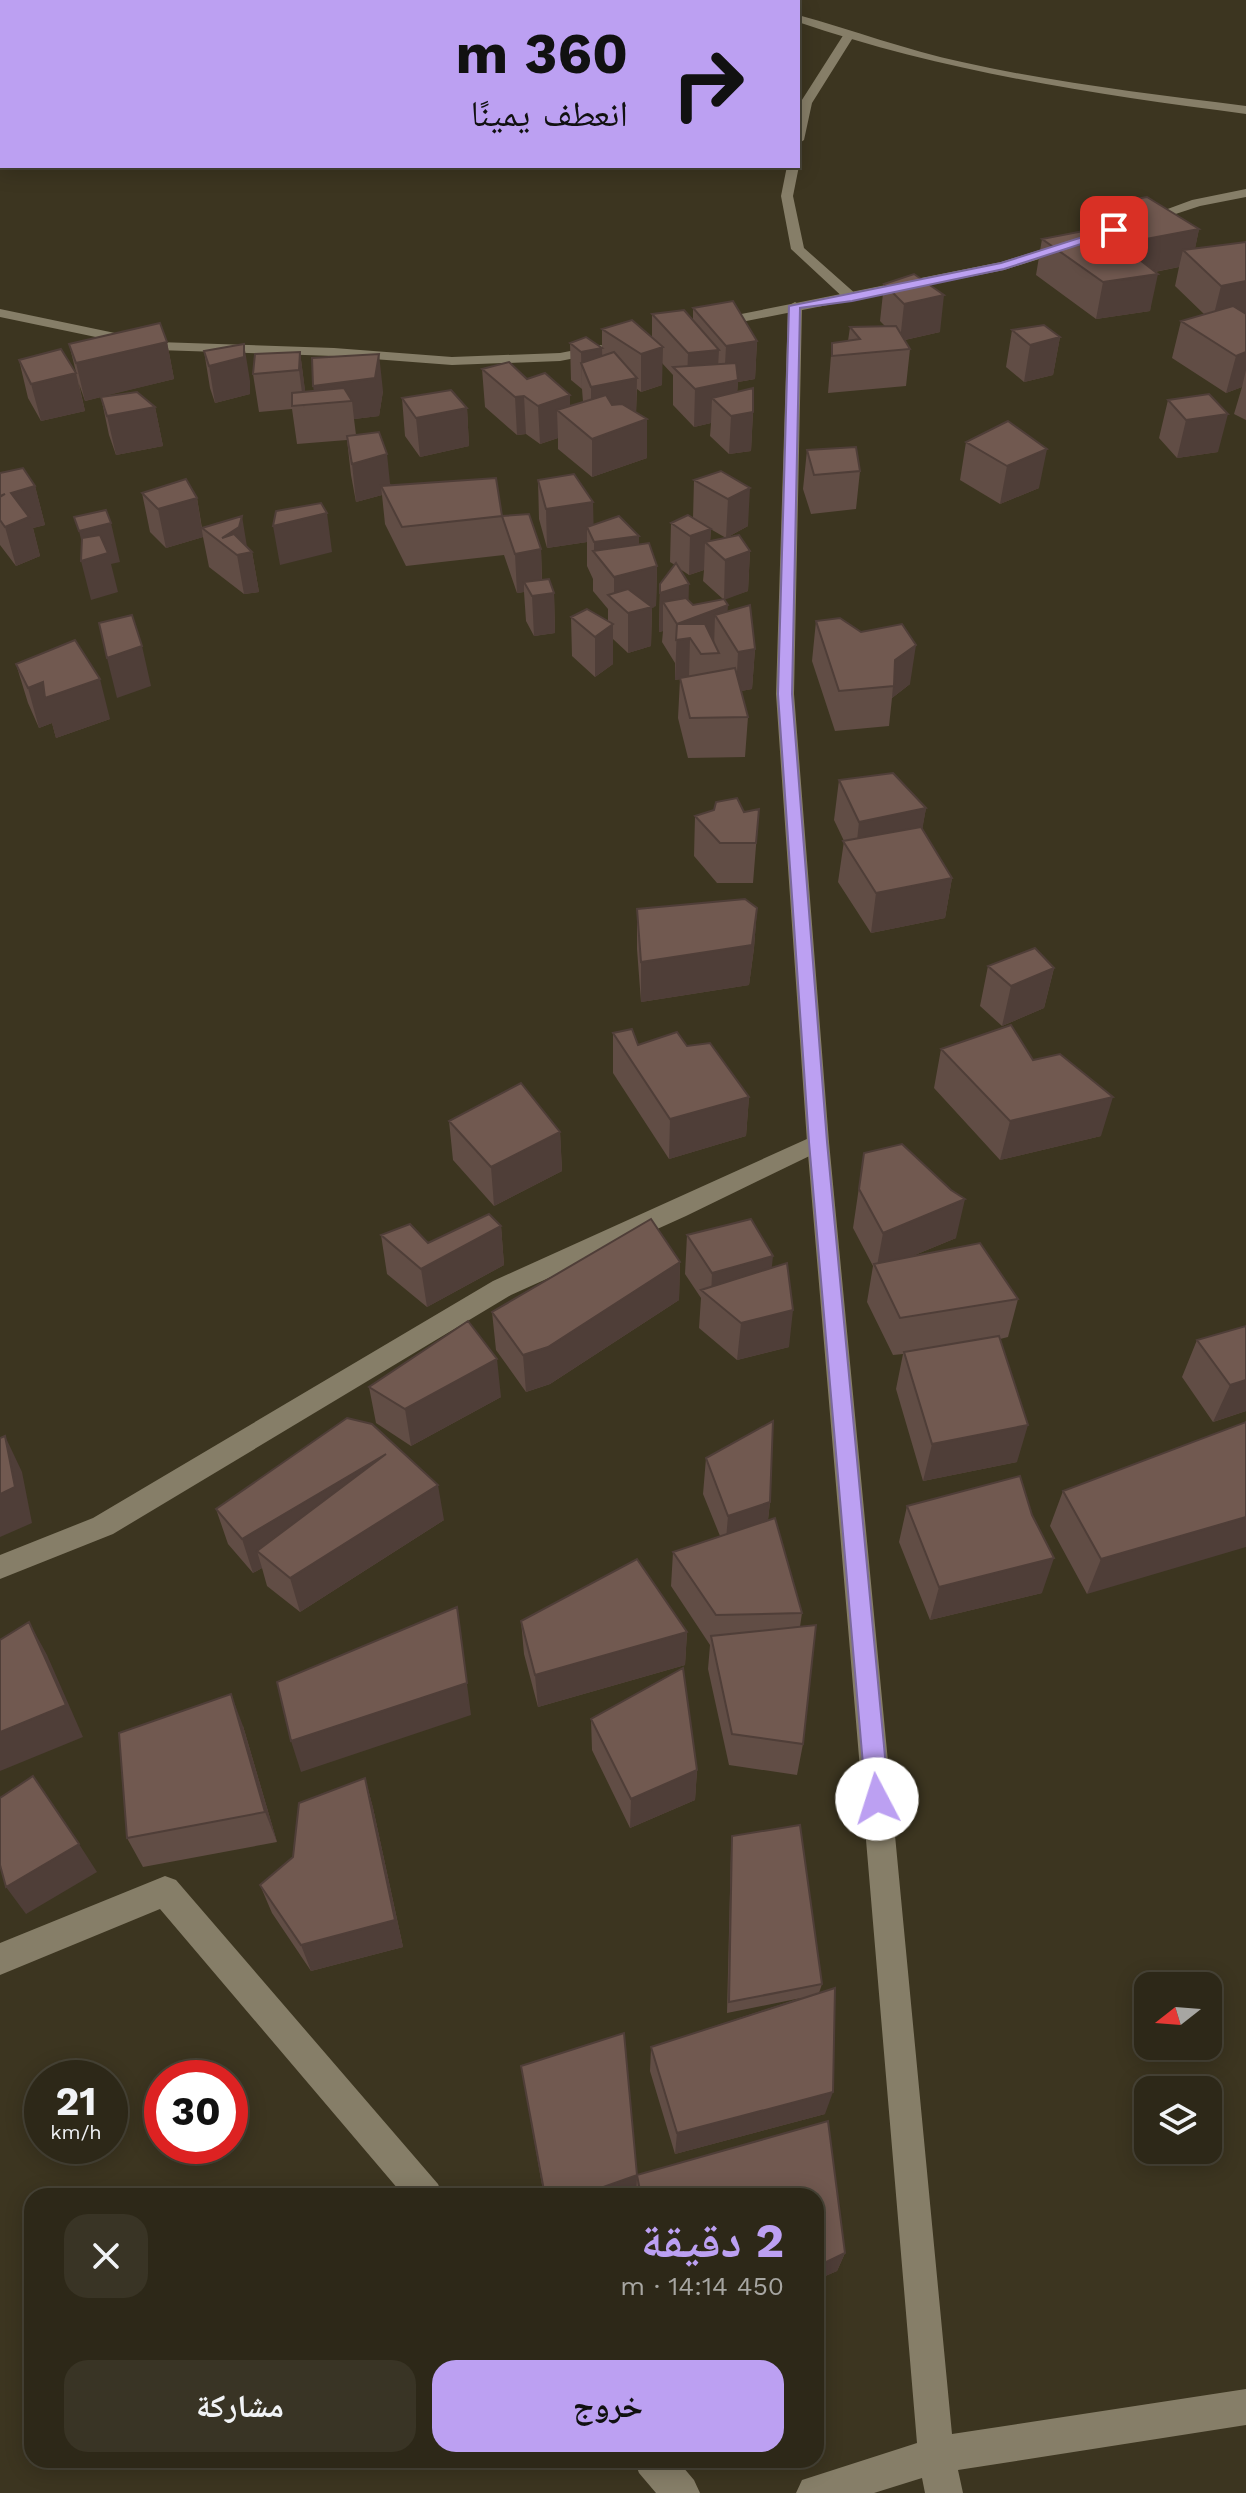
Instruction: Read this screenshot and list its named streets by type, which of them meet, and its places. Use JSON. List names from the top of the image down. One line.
{"north":"left","page":{"turn":["360 m","انعطف يمينًا"],"speed":"21 km/h","limit":"30","heading":["2 دقيقة","450 m · 14:14"],"buttons":["خروج","مشاركة"]}}
